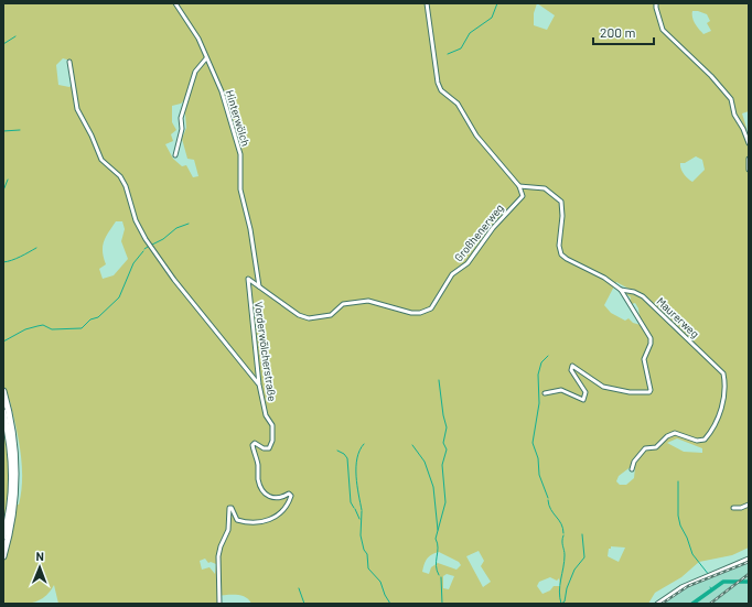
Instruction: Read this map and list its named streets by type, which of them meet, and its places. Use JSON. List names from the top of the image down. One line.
{"streets":{"street":["Hinterwölch","Großhenerweg","Maurerweg","Vorderwölcherstraße"]},"crossings":[["Hinterwölch","Großhenerweg"],["Hinterwölch","Vorderwölcherstraße"],["Großhenerweg","Maurerweg"],["Großhenerweg","Vorderwölcherstraße"]],"scale_bar":"200 m","north":"top"}
